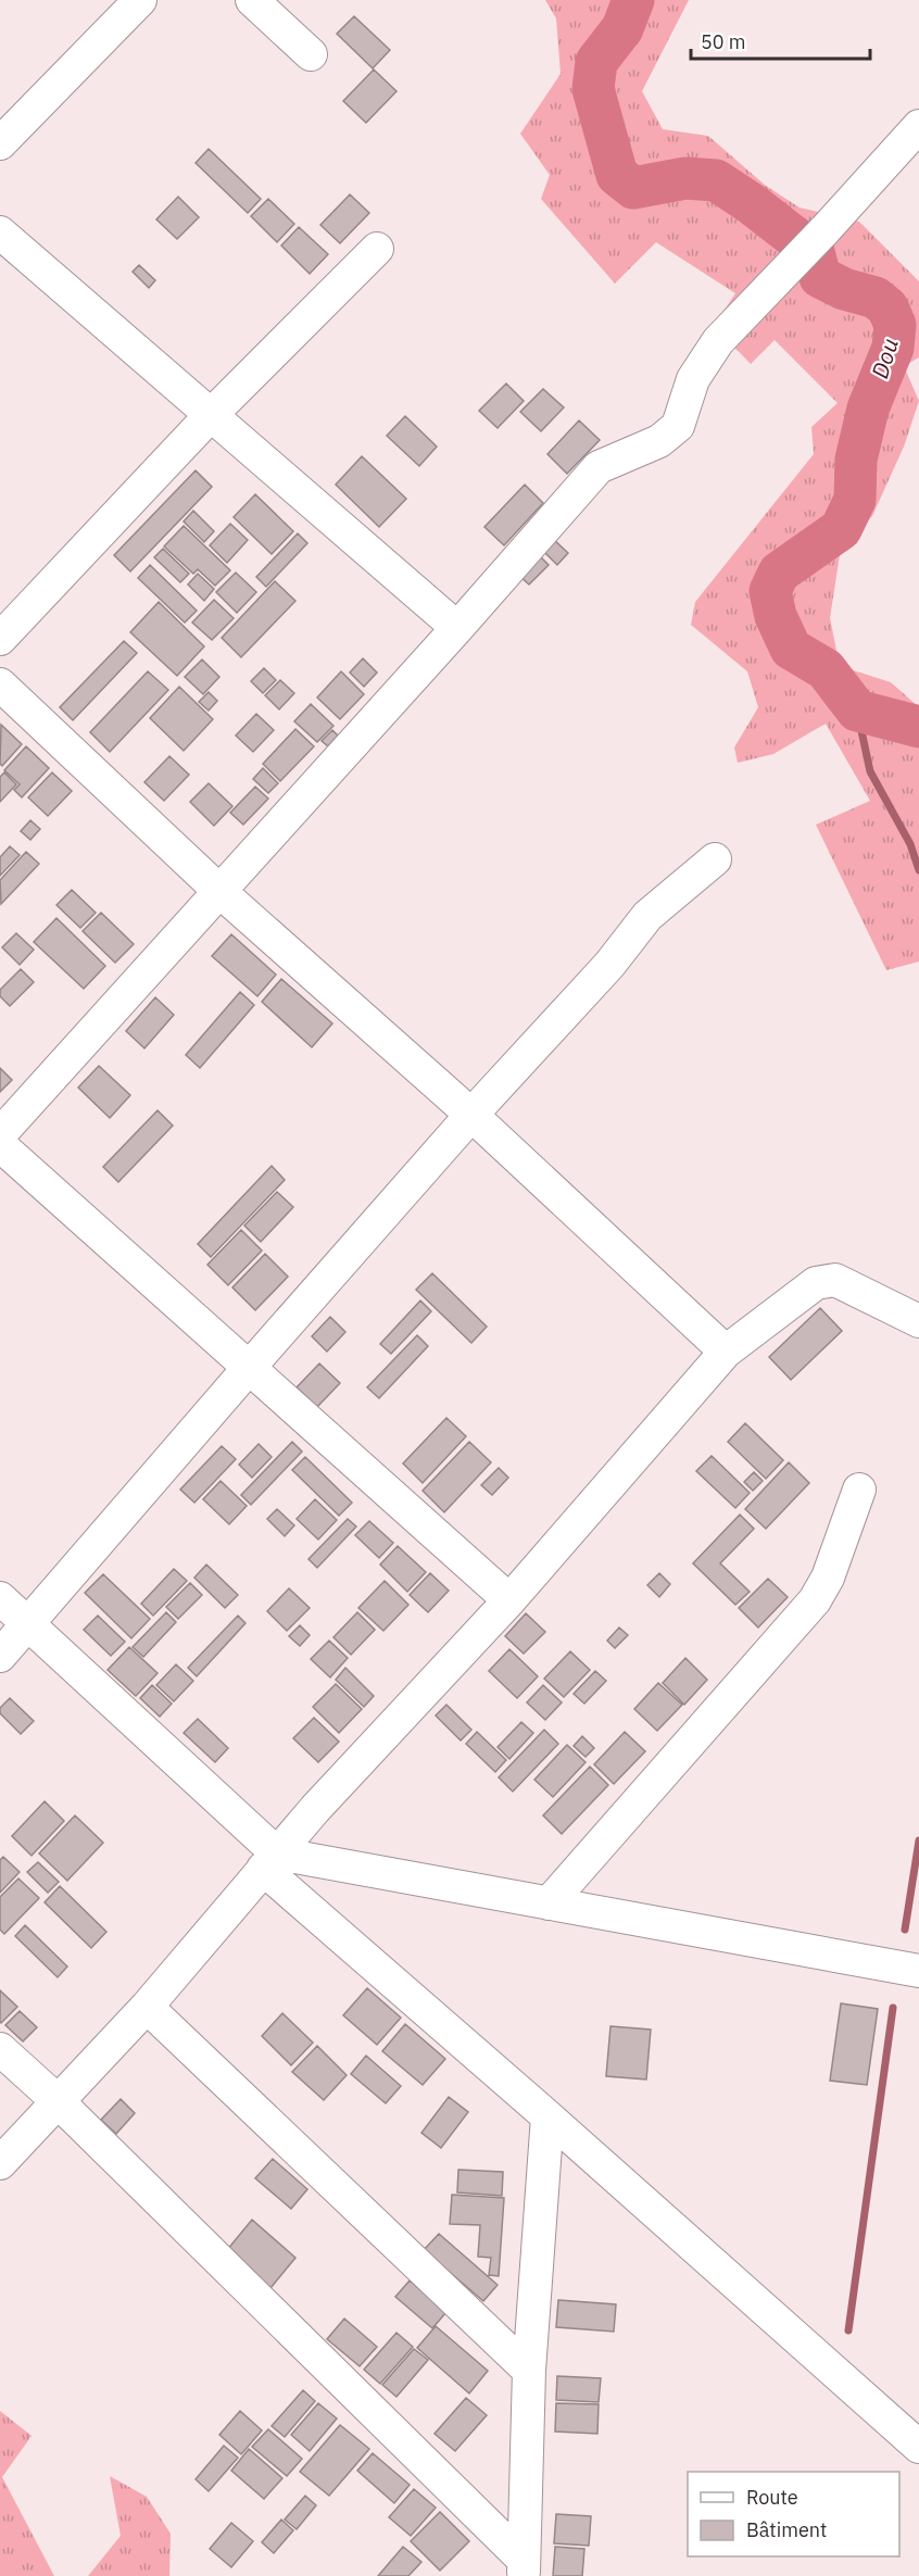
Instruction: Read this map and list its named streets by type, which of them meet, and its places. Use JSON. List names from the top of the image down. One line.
{"water":["Dou"],"legend":["Route","Bâtiment"],"scale_bar":"50 m"}
